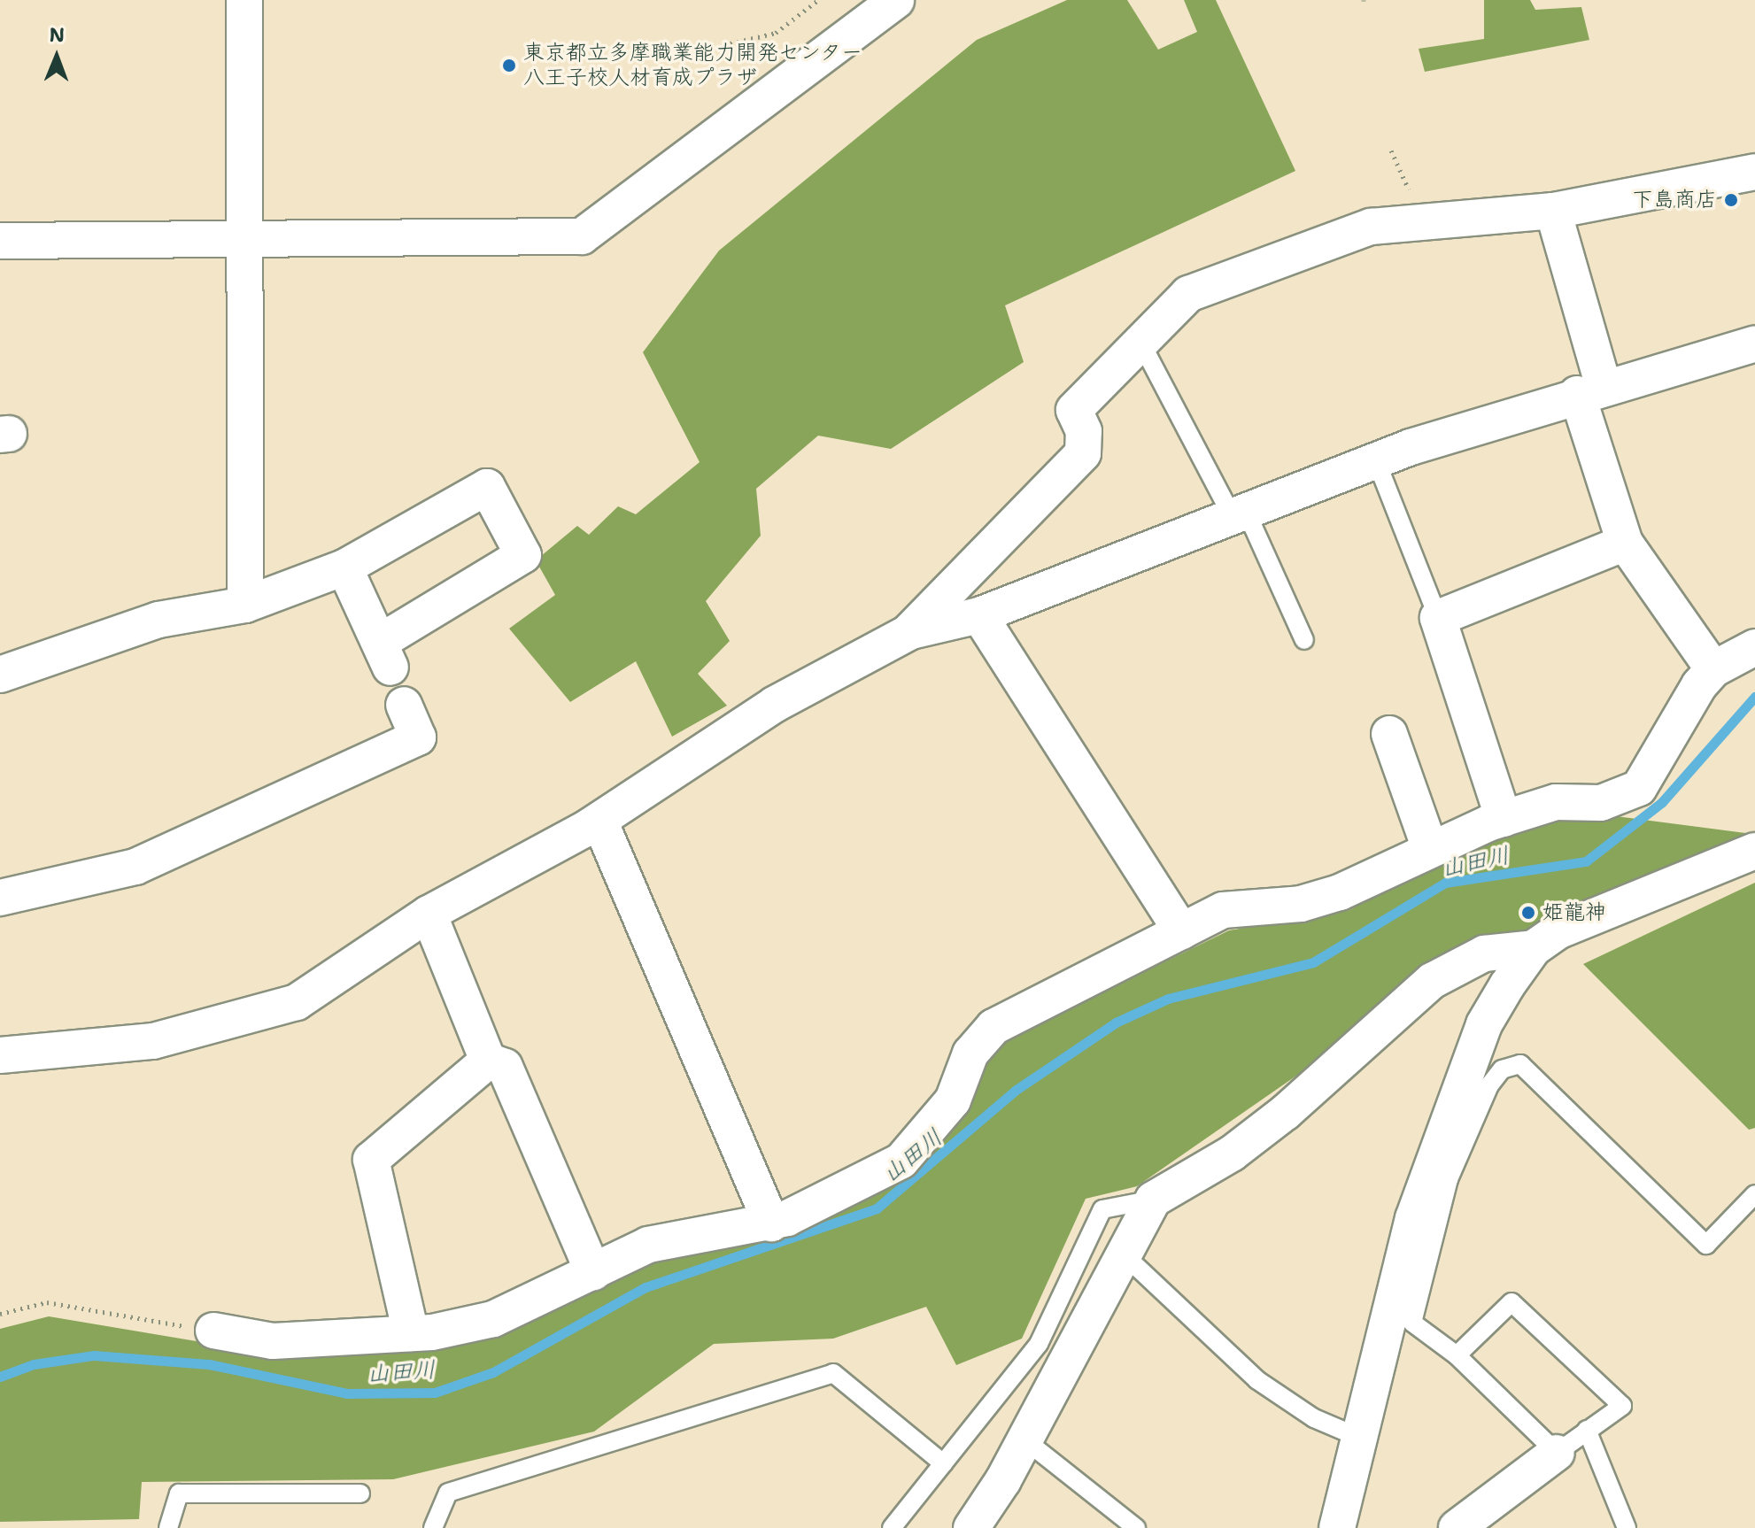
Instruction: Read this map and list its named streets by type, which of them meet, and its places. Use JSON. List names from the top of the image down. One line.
{"water":["山田川"],"places":["東京都立多摩職業能力開発センター 八王子校人材育成プラザ","下島商店","姫龍神"],"north":"top"}
